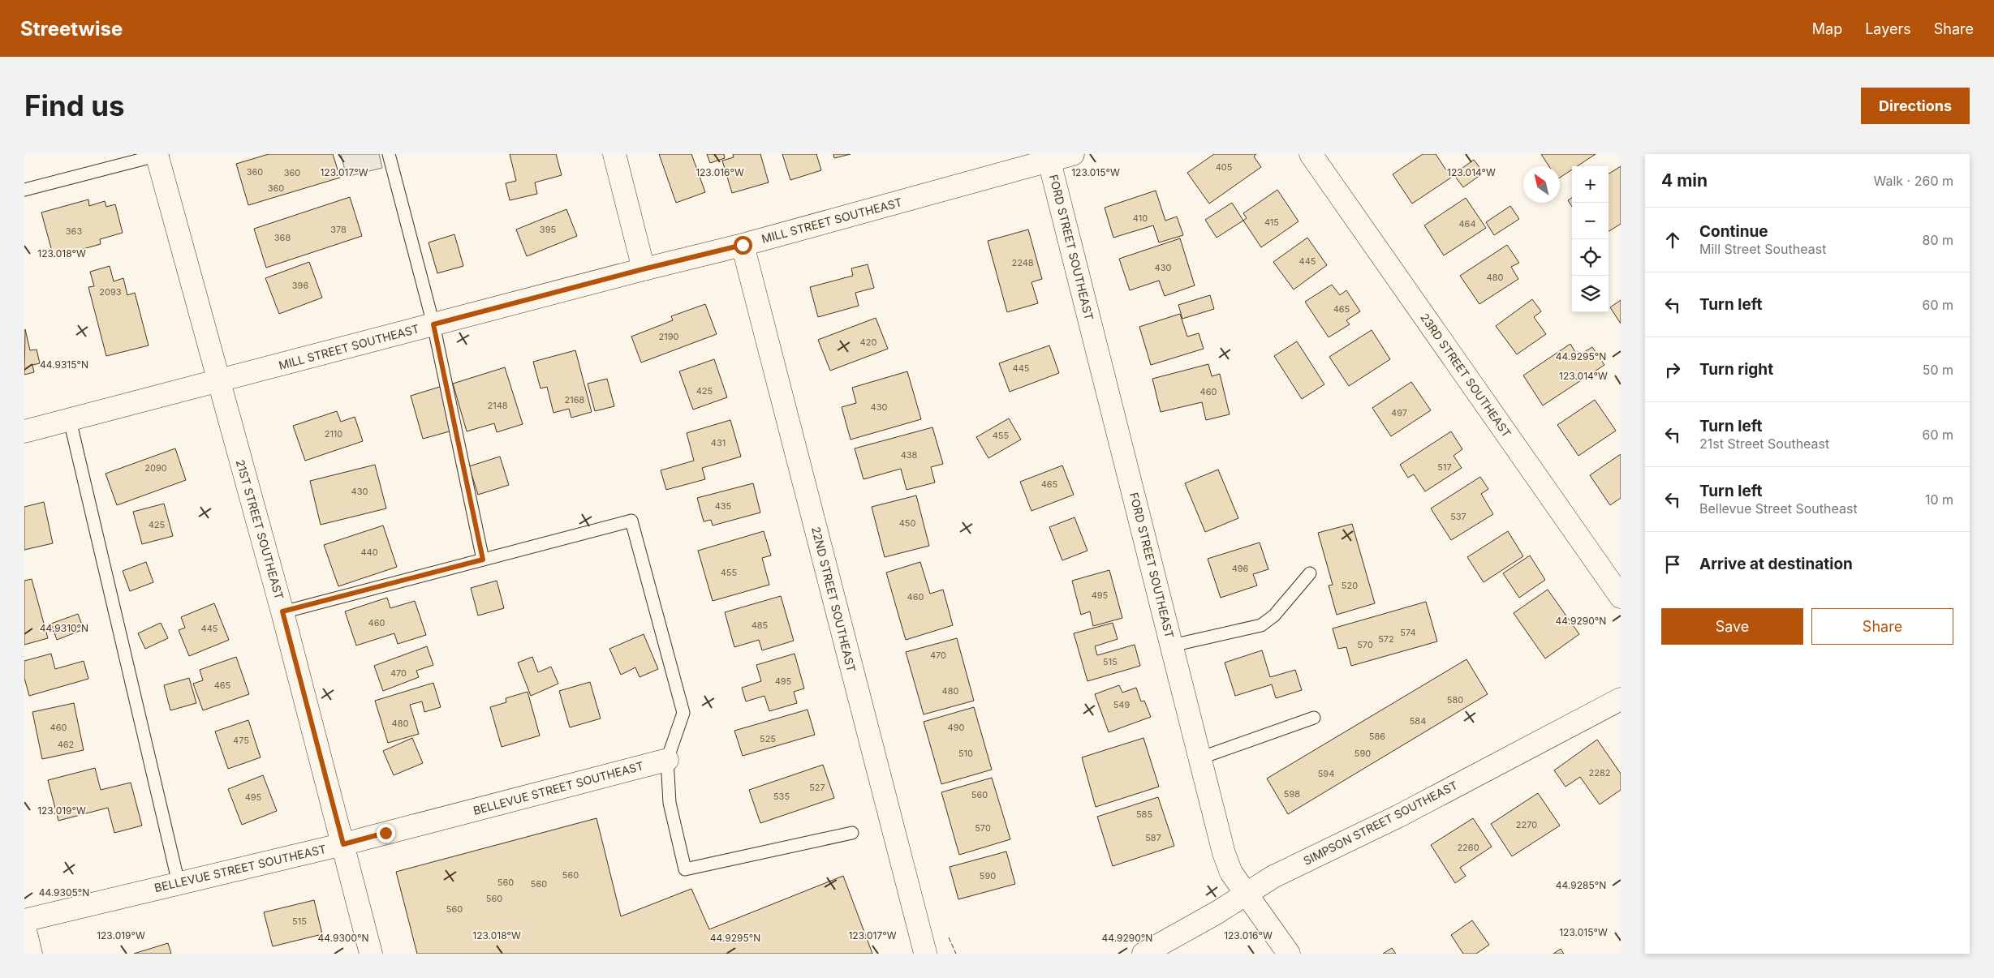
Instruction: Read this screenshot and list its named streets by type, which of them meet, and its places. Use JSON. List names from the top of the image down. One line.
{"streets":{"street":["MILL STREET SOUTHEAST","FORD STREET SOUTHEAST","23RD STREET SOUTHEAST","21ST STREET SOUTHEAST","22ND STREET SOUTHEAST","BELLEVUE STREET SOUTHEAST","SIMPSON STREET SOUTHEAST"]},"crossings":[["MILL STREET SOUTHEAST","FORD STREET SOUTHEAST"],["MILL STREET SOUTHEAST","21ST STREET SOUTHEAST"],["MILL STREET SOUTHEAST","22ND STREET SOUTHEAST"],["FORD STREET SOUTHEAST","SIMPSON STREET SOUTHEAST"],["21ST STREET SOUTHEAST","BELLEVUE STREET SOUTHEAST"]],"house_numbers":["405","360","360","360","410","415","464","378","395","363","368","445","2248","430","480","396","2093","465","2190","420","445","425","460","2168","2148","430","497","2110","455","431","438","517","2090","465","430","435","537","450","425","440","496","455","520","495","460","460","485","445","574","572","570","470","515","470","495","465","480","580","549","584","480","460","490","586","525","475","462","510","590","2282","594","527","598","560","535","495","585","2270","570","587","2260","560","590","560","560","560","560","515"],"north":"top left","page":{"header":"Streetwise","nav":["Map","Layers","Share"],"buttons":["Directions",["Save","Share"]],"title":"Find us","heading":["4 min","Walk · 260 m"],"map_buttons":["+","−"],"list":[["Continue","Mill Street Southeast","80 m"],["Turn left","60 m"],["Turn right","50 m"],["Turn left","21st Street Southeast","60 m"],["Turn left","Bellevue Street Southeast","10 m"],"Arrive at destination"]},"coordinates":["123.017°W","123.016°W","123.015°W","123.014°W","123.018°W","44.9295°N","44.9315°N","44.9290°N","44.9310°N","123.019°W","44.9285°N","44.9305°N","44.9300°N"]}
